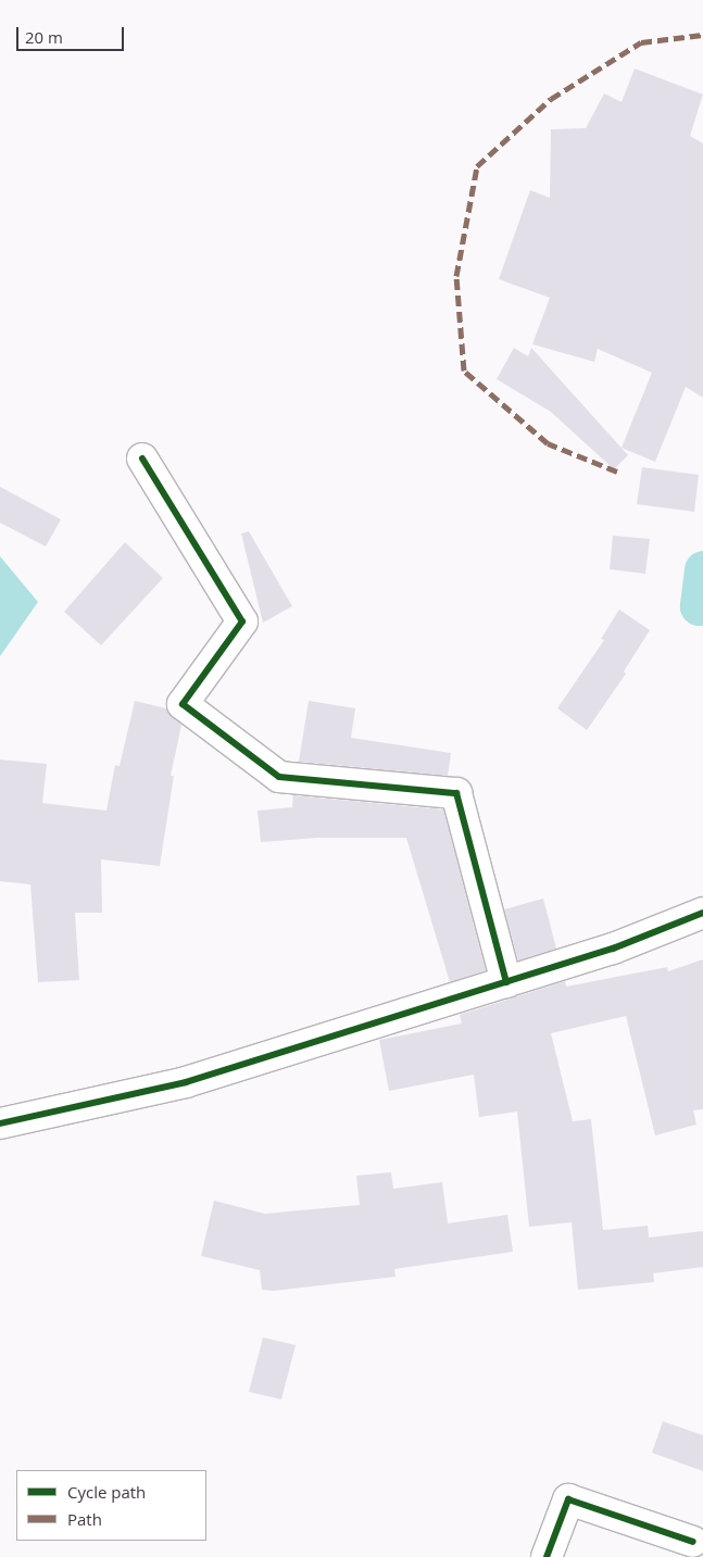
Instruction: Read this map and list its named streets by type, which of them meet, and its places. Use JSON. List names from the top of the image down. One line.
{"legend":["Cycle path","Path"],"scale_bar":"20 m"}
